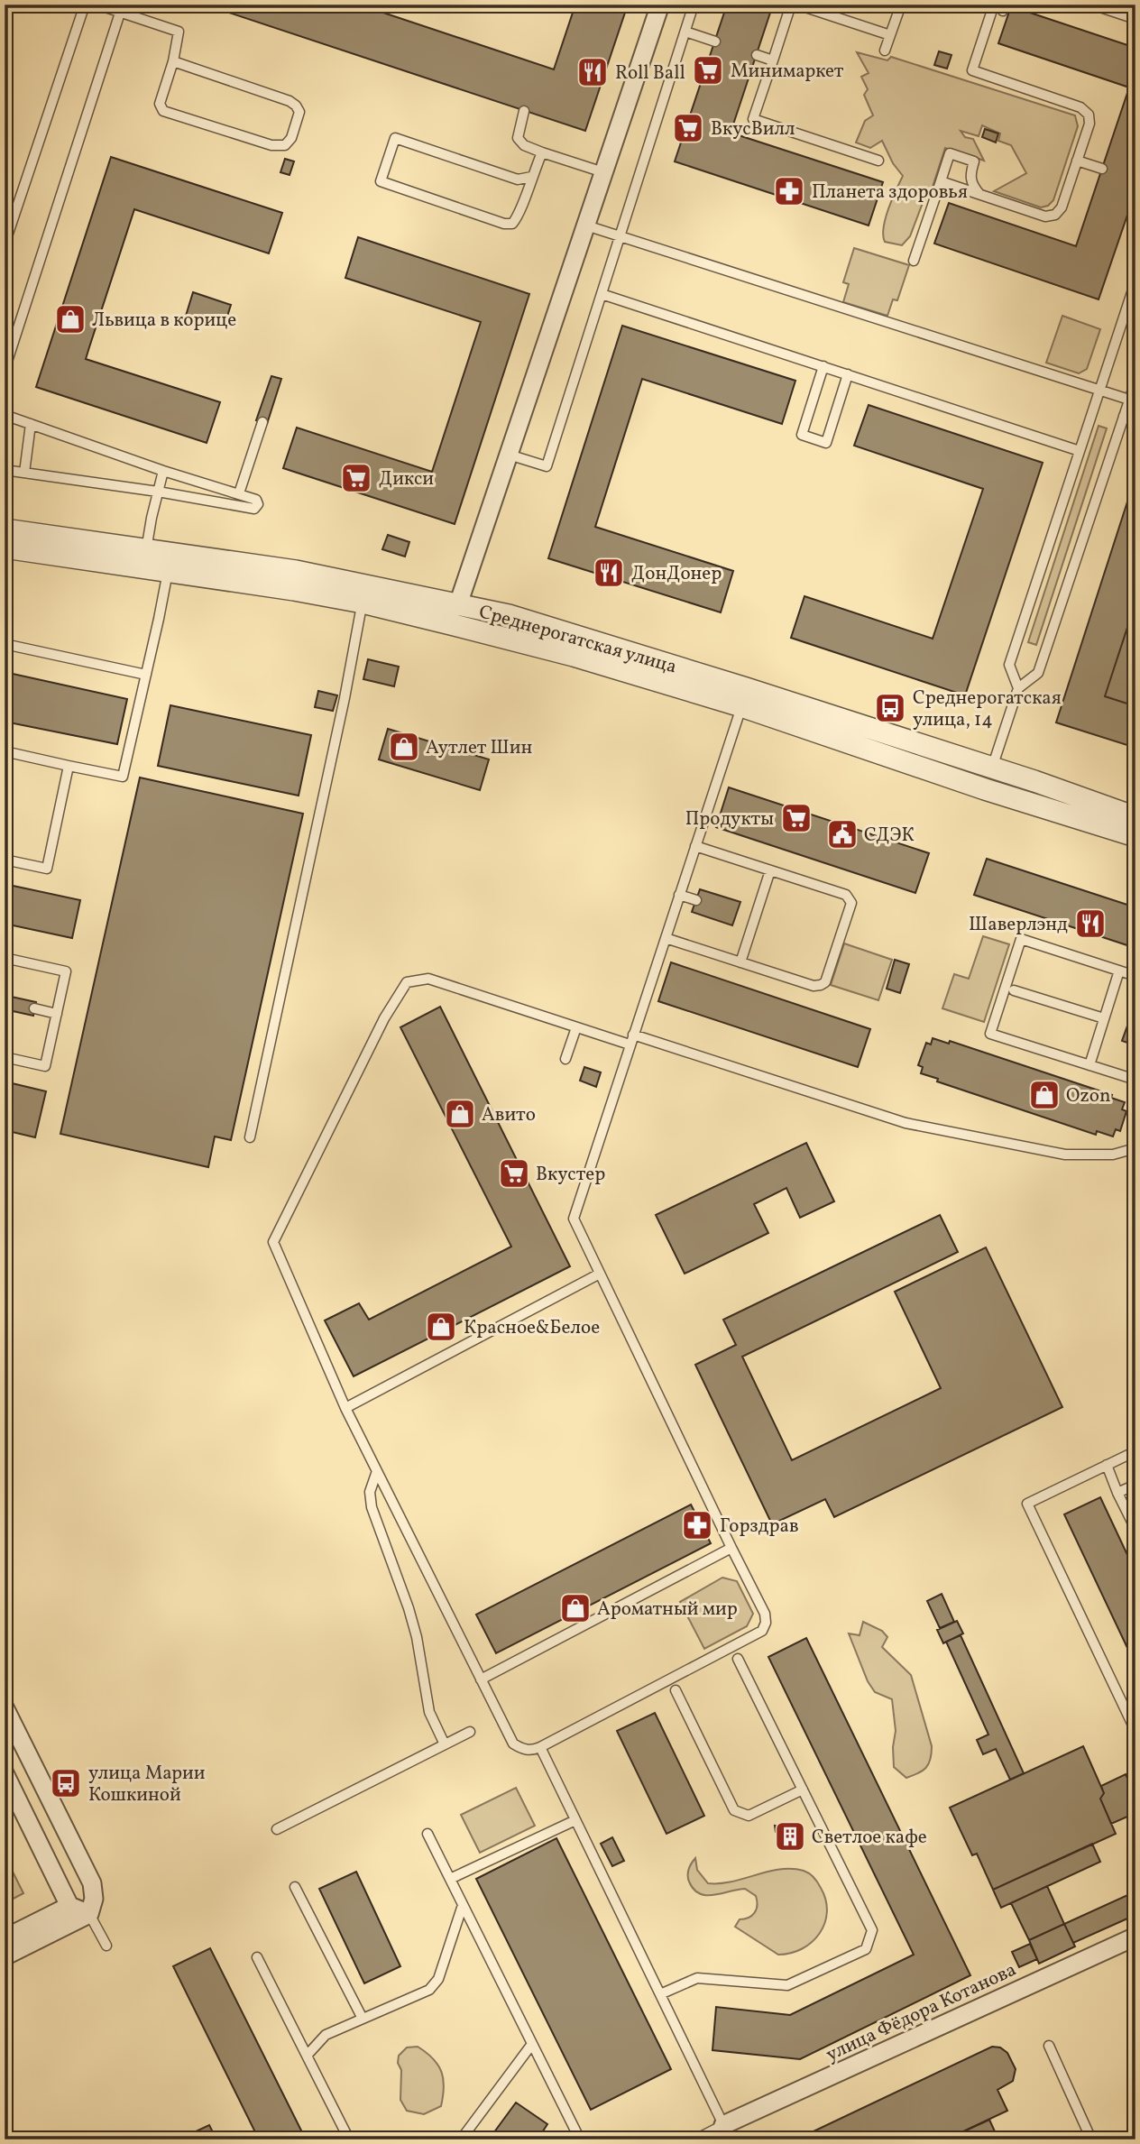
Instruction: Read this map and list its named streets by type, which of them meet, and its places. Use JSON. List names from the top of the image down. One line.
{"streets":{"street":["Среднерогатская улица","улица Фёдора Котанова"]},"places":{"supermarket":["Минимаркет","ВкусВилл","Дикси","Продукты","Вкустер"],"restaurant":["Roll Ball","ДонДонер","Шаверлэнд"],"pharmacy":["Планета здоровья","Горздрав"],"shop":["Львица в корице","Аутлет Шин","Ozon","Авито","Красное&Белое","Ароматный мир"],"bus stop":["Среднерогатская улица, 14","улица Марии Кошкиной"],"public building":["СДЭК"],"building":["Светлое кафе"]}}
